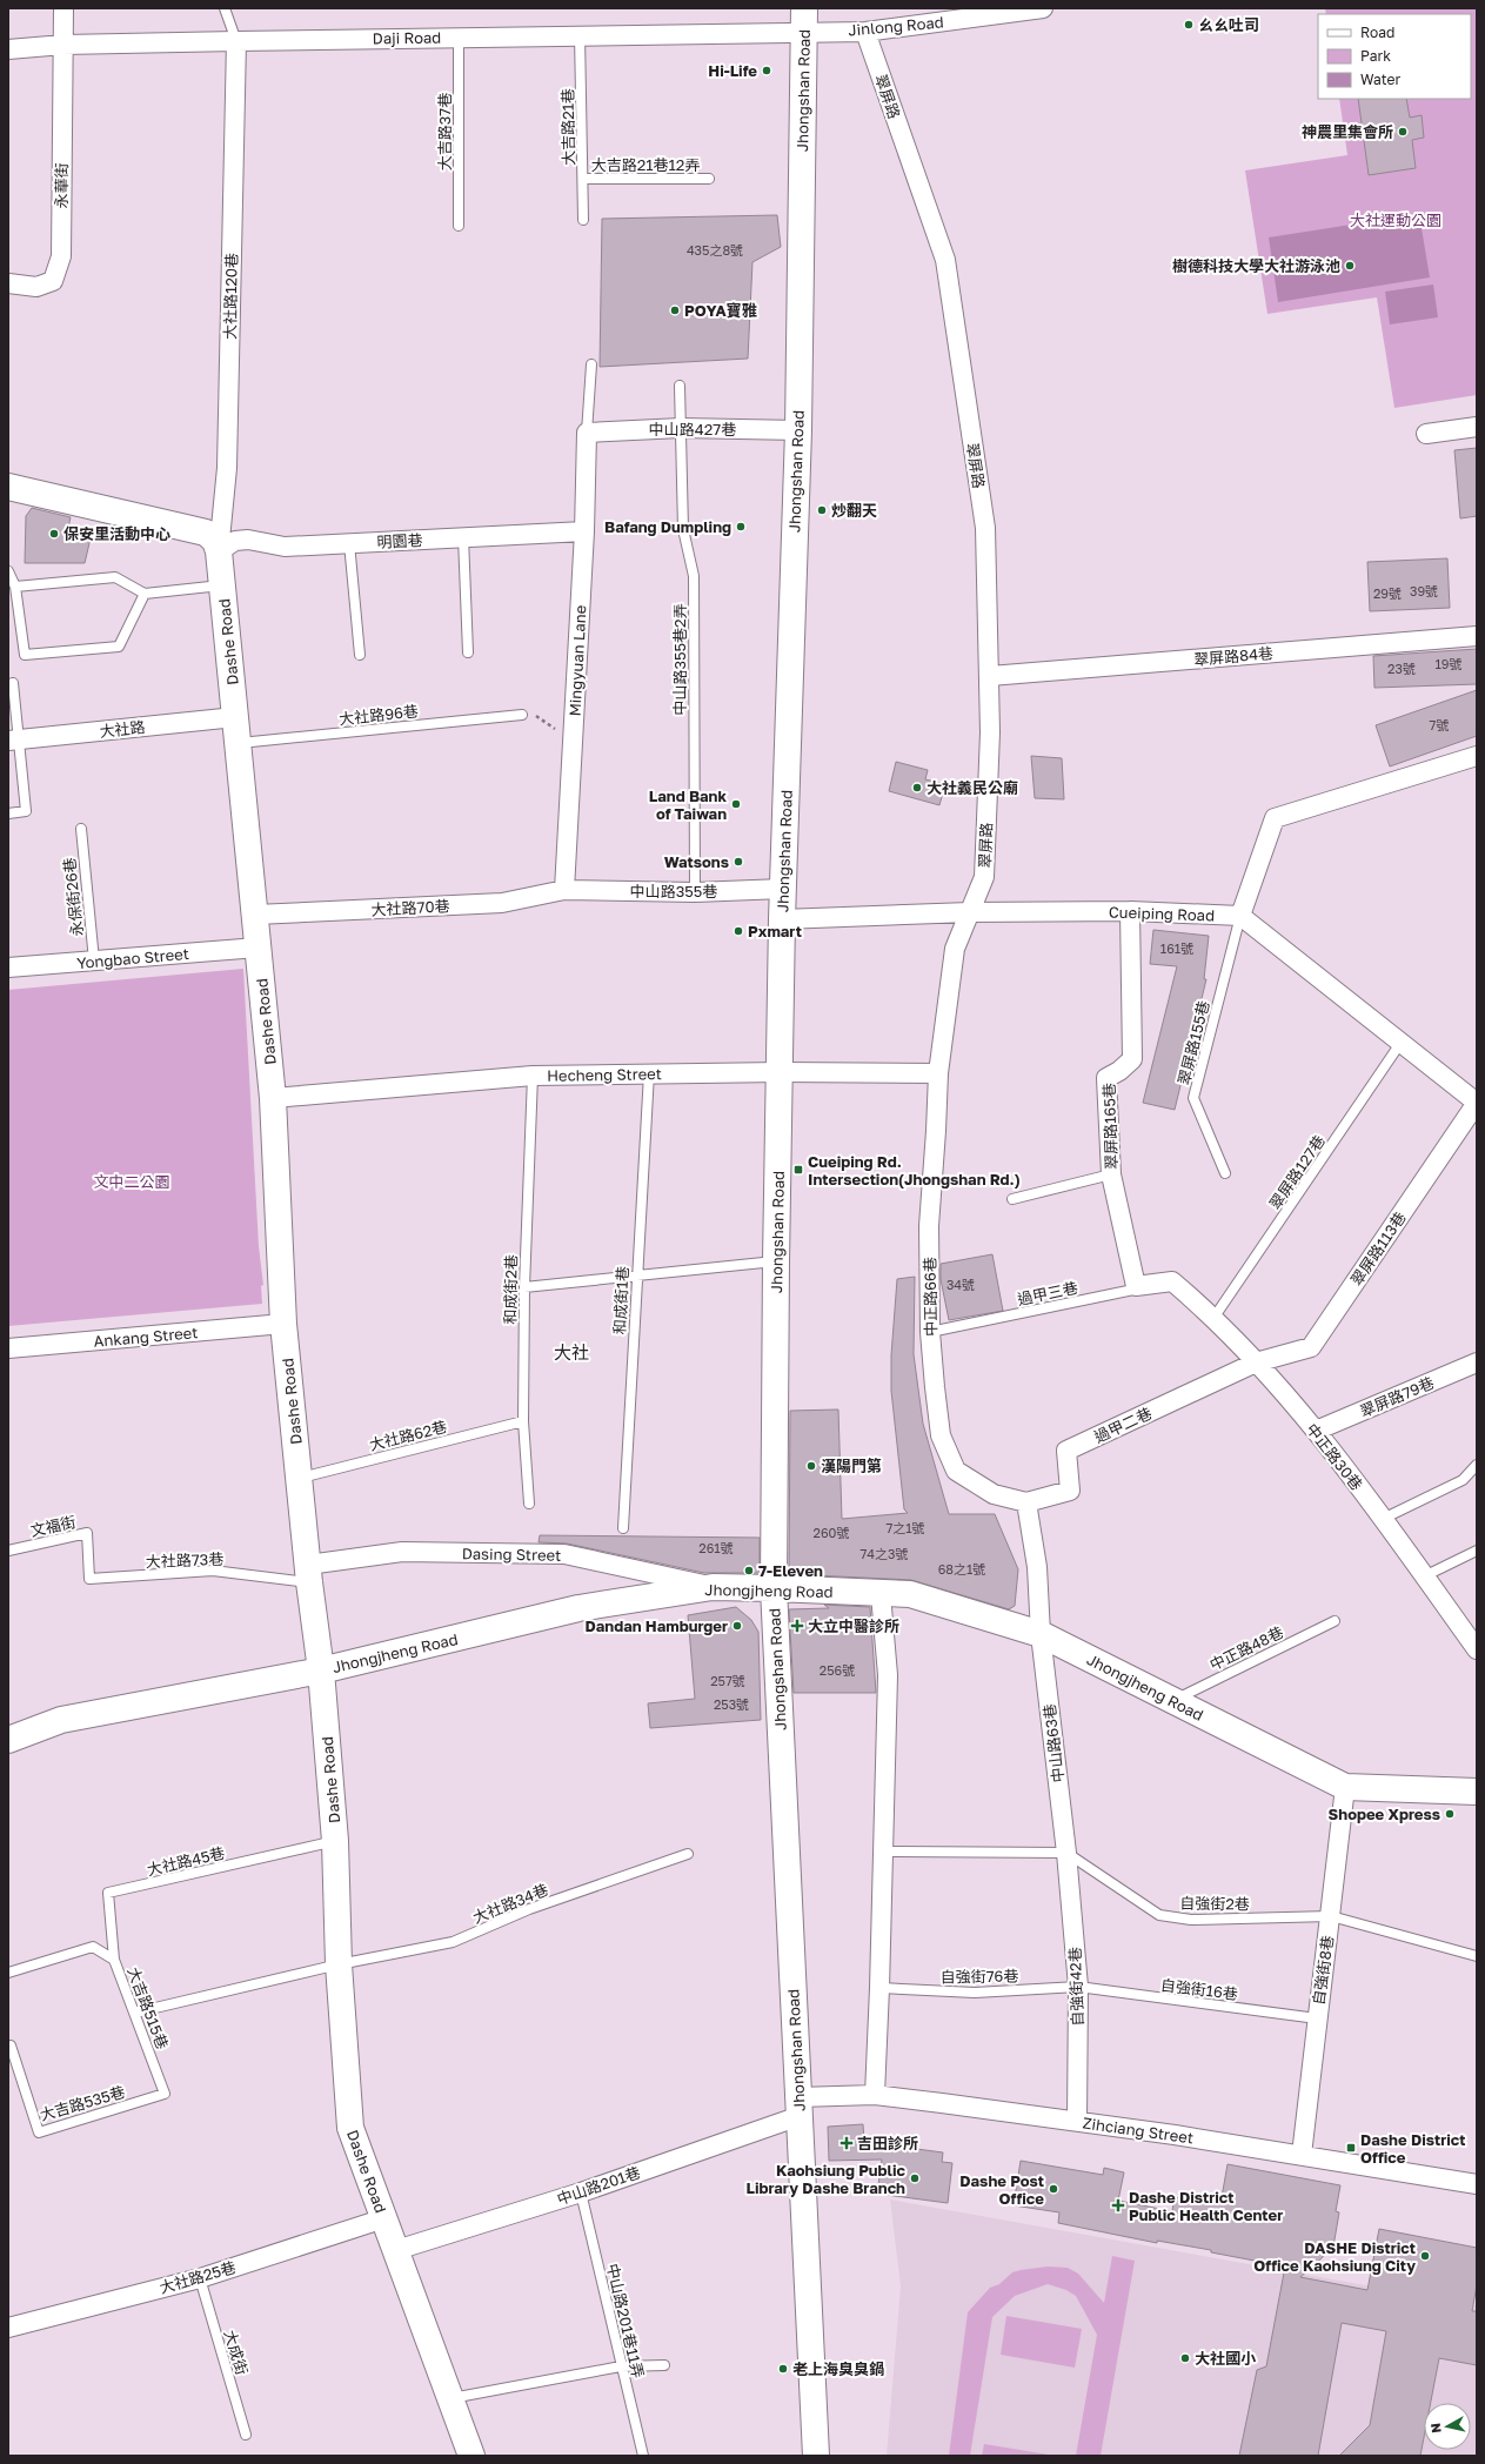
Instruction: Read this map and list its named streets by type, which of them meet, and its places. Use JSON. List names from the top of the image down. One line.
{"streets":{"main road":["Jhongshan Road","Dashe Road","Jhongjheng Road"],"street":["Jinlong Road","Daji Road","翠屏路","永華街","大社路120巷","中山路427巷","明園巷","翠屏路84巷","Mingyuan Lane","大社路","中山路355巷","大社路70巷","Cueiping Road","Yongbao Street","Hecheng Street","翠屏路165巷","翠屏路113巷","中正路66巷","Ankang Street","翠屏路79巷","過甲二巷","中正路30巷","Dasing Street","中山路63巷","自強街8巷","自強街42巷","Zihciang Street","中山路201巷","大社路25巷"],"lane":["大吉路21巷","大吉路37巷","大吉路21巷12弄","中山路355巷2弄","大社路96巷","永保街26巷","翠屏路155巷","翠屏路127巷","和成街2巷","過甲三巷","和成街1巷","大社路62巷","文福街","大社路73巷","中正路48巷","大社路45巷","大社路34巷","自強街2巷","自強街76巷","自強街16巷","大吉路515巷","大吉路535巷","中山路201巷11弄","大成街"]},"crossings":[["Jinlong Road","Daji Road"],["Jinlong Road","Jhongshan Road"],["Jinlong Road","翠屏路"],["Daji Road","Jhongshan Road"],["Daji Road","大吉路21巷"],["Daji Road","大吉路37巷"],["Daji Road","永華街"],["Daji Road","大社路120巷"],["Jhongshan Road","中山路427巷"],["Jhongshan Road","中山路355巷"],["Jhongshan Road","Cueiping Road"],["Jhongshan Road","Hecheng Street"],["Jhongshan Road","Jhongjheng Road"],["Jhongshan Road","Zihciang Street"],["Jhongshan Road","中山路201巷"],["翠屏路","翠屏路84巷"],["翠屏路","Cueiping Road"],["翠屏路","中正路66巷"],["大吉路21巷","大吉路21巷12弄"],["大社路120巷","明園巷"],["大社路120巷","Dashe Road"],["中山路427巷","中山路355巷2弄"],["中山路427巷","Mingyuan Lane"],["明園巷","Dashe Road"],["明園巷","Mingyuan Lane"],["Dashe Road","大社路96巷"],["Dashe Road","大社路"],["Dashe Road","大社路70巷"],["Dashe Road","Yongbao Street"],["Dashe Road","Hecheng Street"],["Dashe Road","Ankang Street"],["Dashe Road","大社路62巷"],["Dashe Road","Dasing Street"],["Dashe Road","大社路73巷"],["Dashe Road","Jhongjheng Road"],["Dashe Road","大社路45巷"],["Dashe Road","大社路34巷"],["Dashe Road","中山路201巷"],["Dashe Road","大社路25巷"],["中山路355巷2弄","中山路355巷"],["Mingyuan Lane","中山路355巷"],["Mingyuan Lane","大社路70巷"],["中山路355巷","大社路70巷"],["永保街26巷","Yongbao Street"],["Cueiping Road","翠屏路155巷"],["Cueiping Road","翠屏路165巷"],["Cueiping Road","中正路66巷"],["Hecheng Street","和成街2巷"],["Hecheng Street","中正路66巷"],["Hecheng Street","和成街1巷"],["翠屏路165巷","過甲三巷"],["翠屏路165巷","中正路30巷"],["翠屏路127巷","中正路30巷"],["翠屏路113巷","過甲二巷"],["翠屏路113巷","中正路30巷"],["和成街2巷","大社路62巷"],["過甲三巷","中正路66巷"],["過甲三巷","中正路30巷"],["中正路66巷","過甲二巷"],["翠屏路79巷","中正路30巷"],["過甲二巷","中正路30巷"],["文福街","大社路73巷"],["Dasing Street","大社路73巷"],["Dasing Street","Jhongjheng Road"],["Jhongjheng Road","中正路48巷"],["Jhongjheng Road","中山路63巷"],["Jhongjheng Road","自強街8巷"],["中山路63巷","自強街2巷"],["中山路63巷","自強街42巷"],["大社路45巷","大吉路515巷"],["大社路34巷","大吉路515巷"],["自強街2巷","自強街8巷"],["自強街2巷","自強街42巷"],["自強街8巷","自強街16巷"],["自強街8巷","Zihciang Street"],["自強街76巷","自強街42巷"],["自強街76巷","自強街16巷"],["自強街42巷","自強街16巷"],["自強街42巷","Zihciang Street"],["大吉路515巷","大吉路535巷"],["Zihciang Street","中山路201巷"],["中山路201巷","中山路201巷11弄"],["大社路25巷","大成街"]],"districts":["大社"],"parks":["大社運動公園","文中二公園"],"places":{"other":["ㄠㄠ吐司","Hi-Life","神農里集會所","樹德科技大學大社游泳池","POYA寶雅","炒翻天","Bafang Dumpling","保安里活動中心","大社義民公廟","Land Bank of Taiwan","Watsons","Pxmart","漢陽門第","7-Eleven","Dandan Hamburger","Shopee Xpress","Kaohsiung Public Library Dashe Branch","Dashe Post Office","DASHE District Office Kaohsiung City","大社國小","老上海臭臭鍋"],"transit":["Cueiping Rd. Intersection(Jhongshan Rd.)","Dashe District Office"],"health":["大立中醫診所","吉田診所","Dashe District Public Health Center"]},"house_numbers":["435之8號","39號","29號","19號","23號","7號","161號","34號","7之1號","260號","261號","74之3號","68之1號","256號","257號","253號"],"legend":["Road","Park","Water"],"north":"left"}
